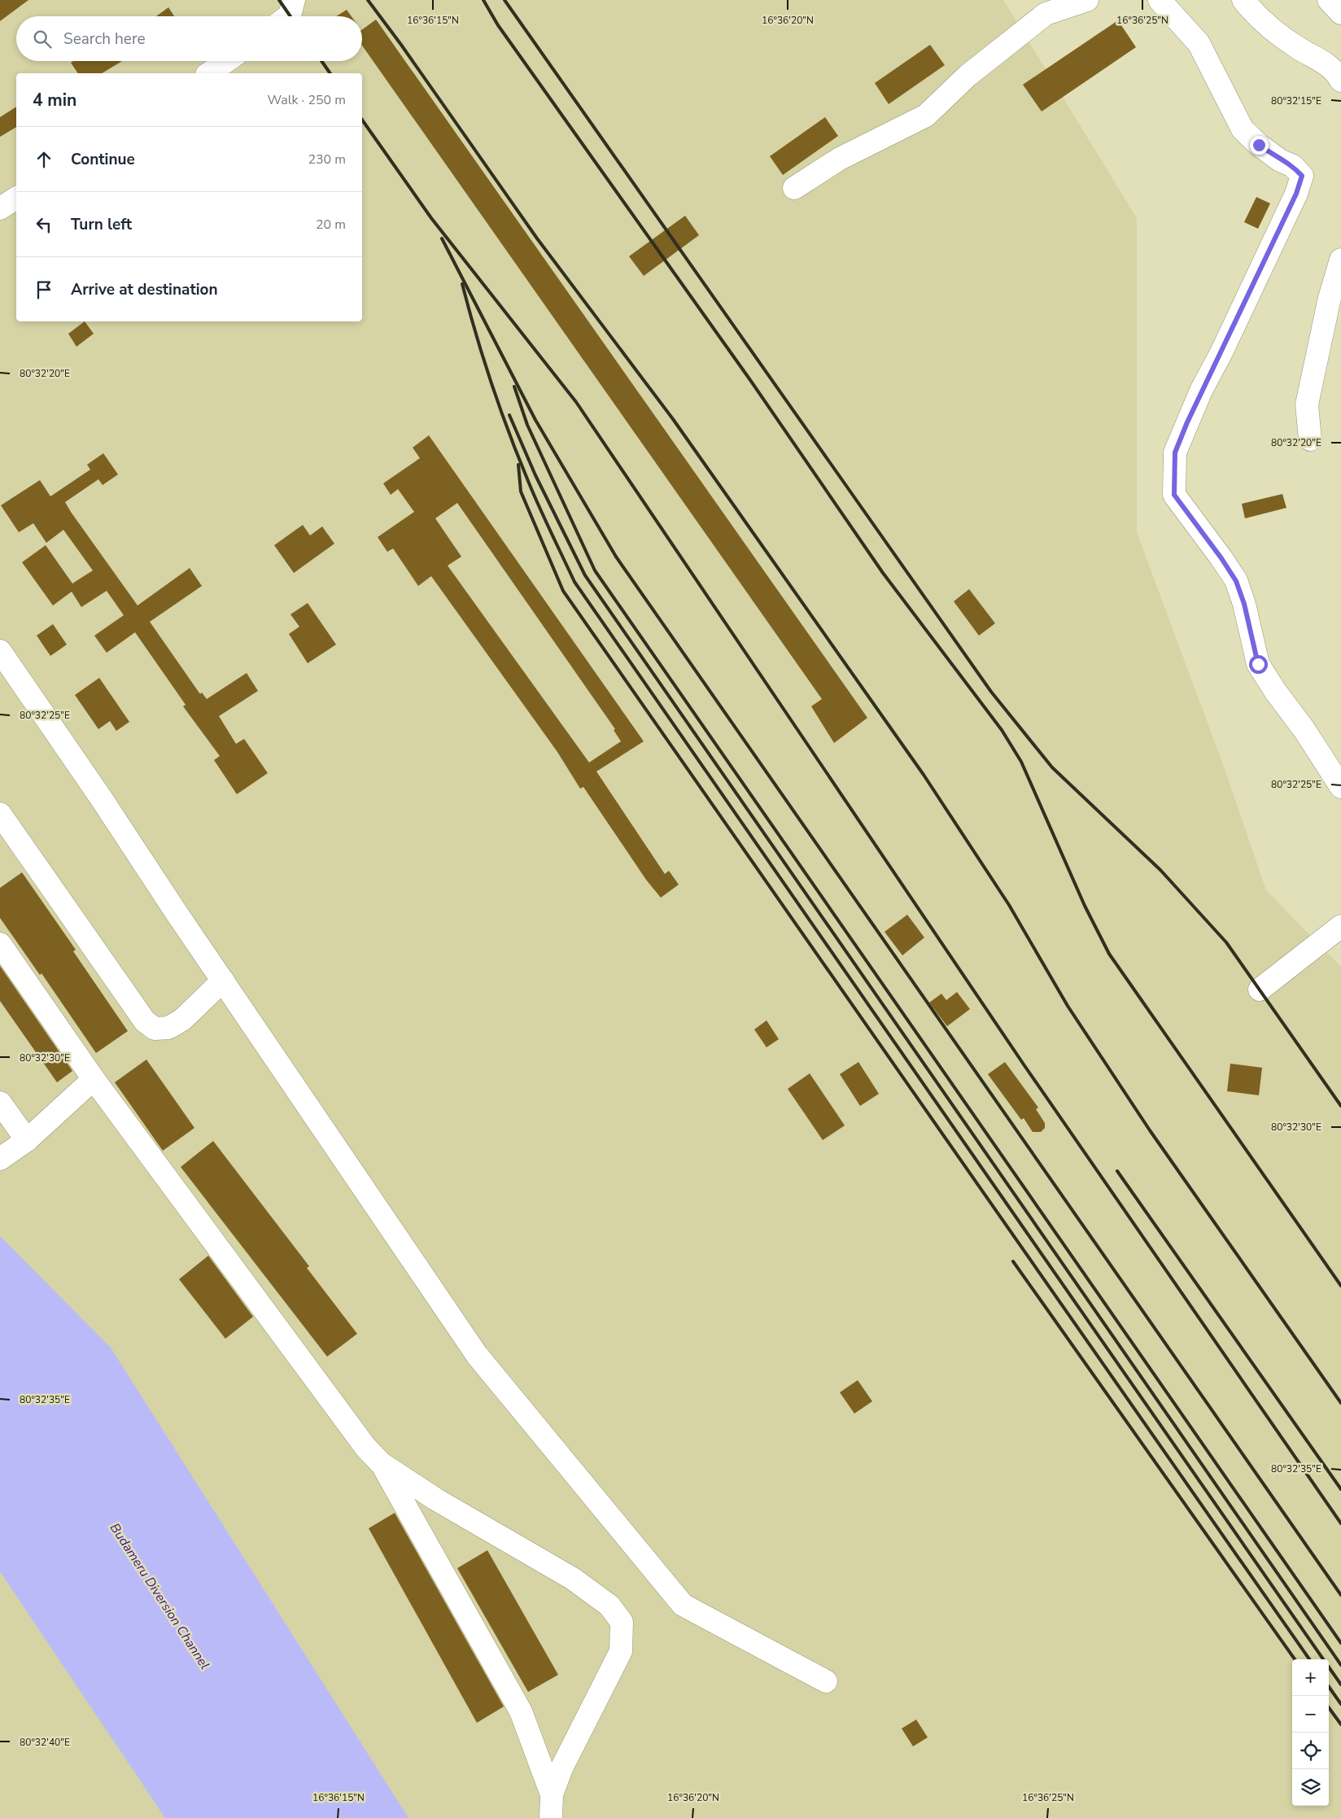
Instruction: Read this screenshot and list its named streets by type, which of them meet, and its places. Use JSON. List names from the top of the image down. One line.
{"water":["Budameru Diversion Channel"],"page":{"search":"Search here","heading":["4 min","Walk · 250 m"],"list":[["Continue","230 m"],["Turn left","20 m"],"Arrive at destination"],"map_buttons":["+","−"]},"coordinates":["16°36'15\"N","16°36'20\"N","16°36'25\"N","80°32'15\"E","80°32'20\"E","80°32'25\"E","80°32'30\"E","80°32'35\"E","80°32'40\"E"]}
